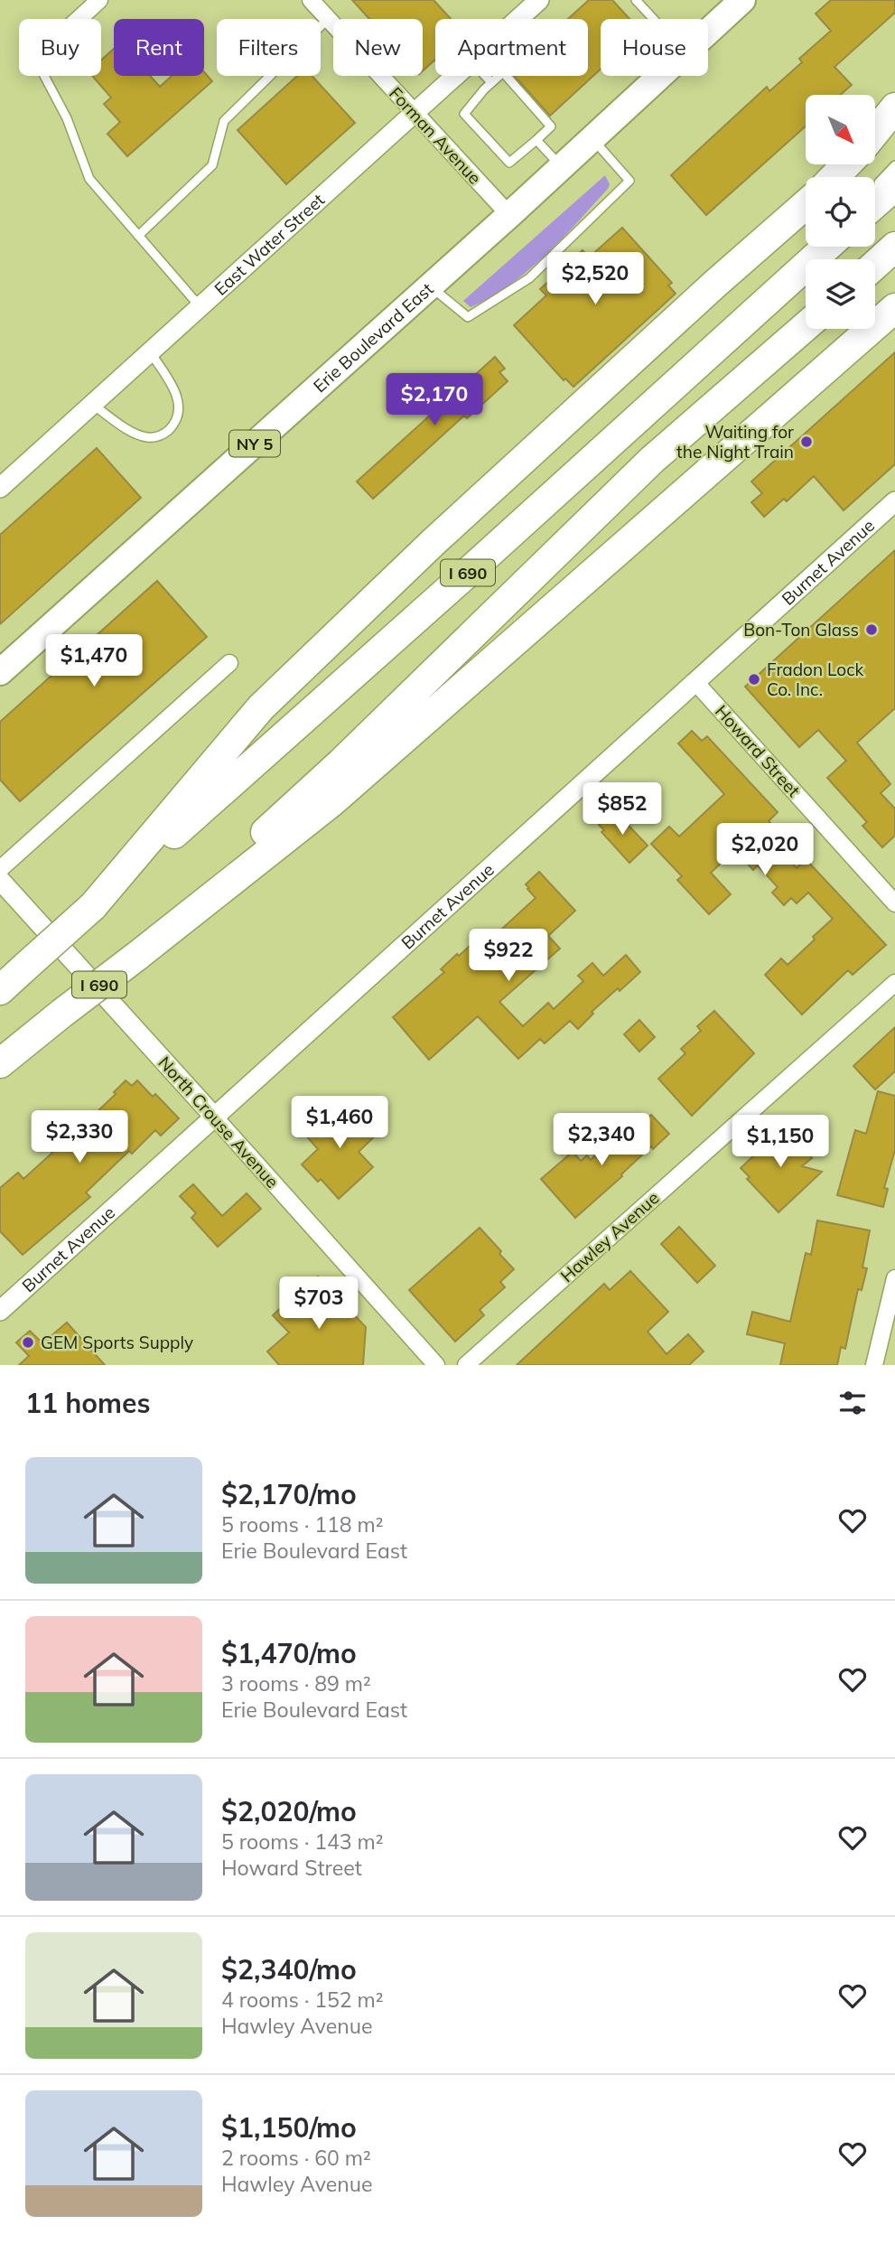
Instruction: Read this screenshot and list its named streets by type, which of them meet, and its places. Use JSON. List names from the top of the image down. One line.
{"streets":{"highway":["I 690"],"main road":["Erie Boulevard East","NY 5"],"street":["Forman Avenue","East Water Street","Burnet Avenue","Howard Street","North Crouse Avenue","Hawley Avenue"]},"crossings":[["Forman Avenue","East Water Street"],["Forman Avenue","Erie Boulevard East"],["Burnet Avenue","Howard Street"],["Burnet Avenue","North Crouse Avenue"]],"places":["Waiting for the Night Train","Bon-Ton Glass","Fradon Lock Co. Inc.","GEM Sports Supply"],"north":"bottom right","page":{"chip":["Buy","Rent","Filters","New","Apartment","House"],"price":["$2,520","$2,170","$1,470","$852","$2,020","$922","$1,460","$2,330","$2,340","$1,150","$703"],"heading":"11 homes","list":[{"name":"$2,170/mo","note":"5 rooms · 118 m² · Erie Boulevard East"},{"name":"$1,470/mo","note":"3 rooms · 89 m² · Erie Boulevard East"},{"name":"$2,020/mo","note":"5 rooms · 143 m² · Howard Street"},{"name":"$2,340/mo","note":"4 rooms · 152 m² · Hawley Avenue"},{"name":"$1,150/mo","note":"2 rooms · 60 m² · Hawley Avenue"}]}}
